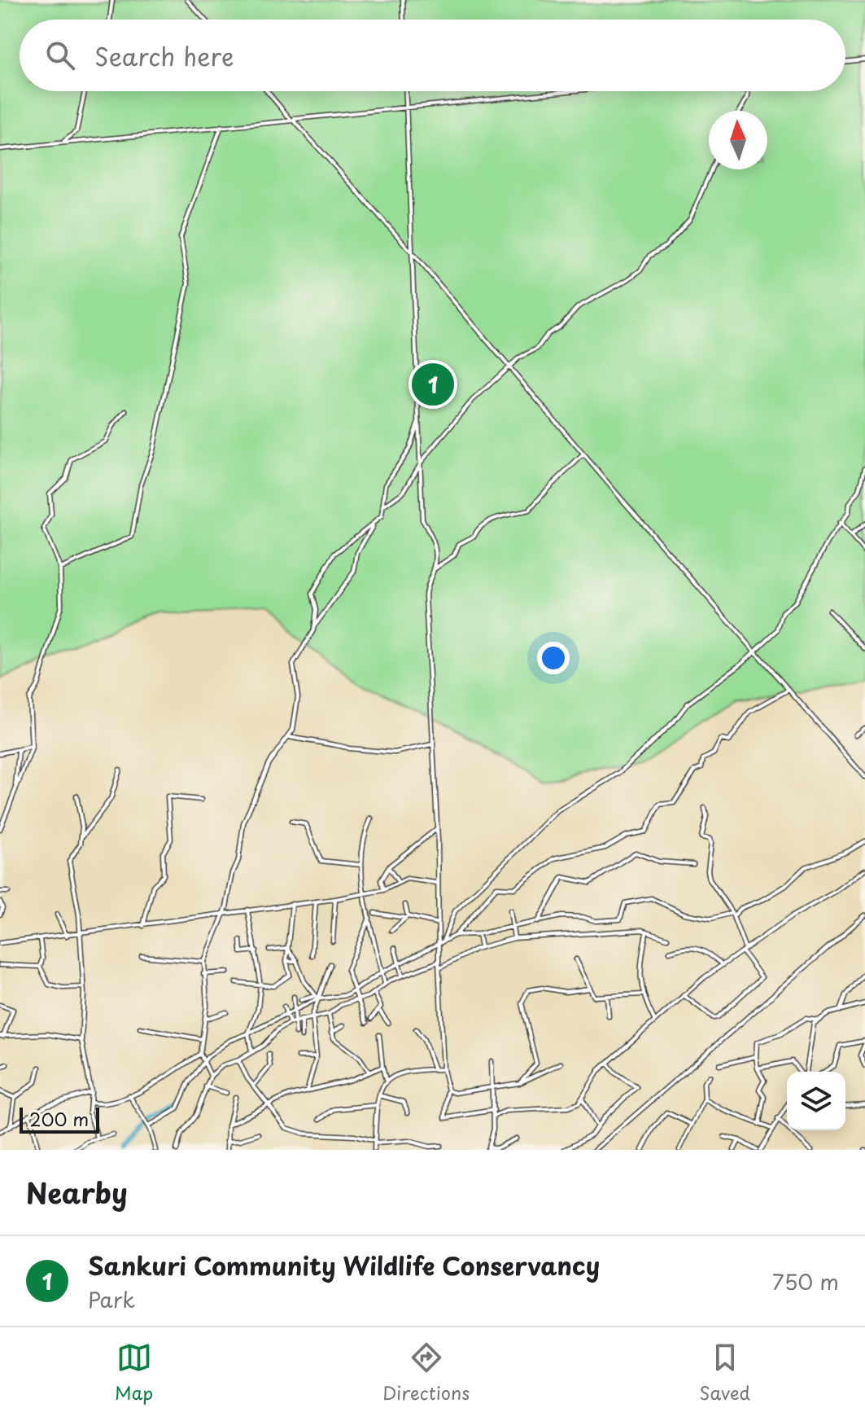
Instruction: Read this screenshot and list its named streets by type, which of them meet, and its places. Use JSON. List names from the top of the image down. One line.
{"scale_bar":"200 m","north":"top","page":{"search":"Search here","pins":"1","scale":"200 m","heading":"Nearby","list":[{"mark":"1","name":"Sankuri Community Wildlife Conservancy","note":"Park","value":"750 m"}],"nav":["Map","Directions","Saved"]}}
